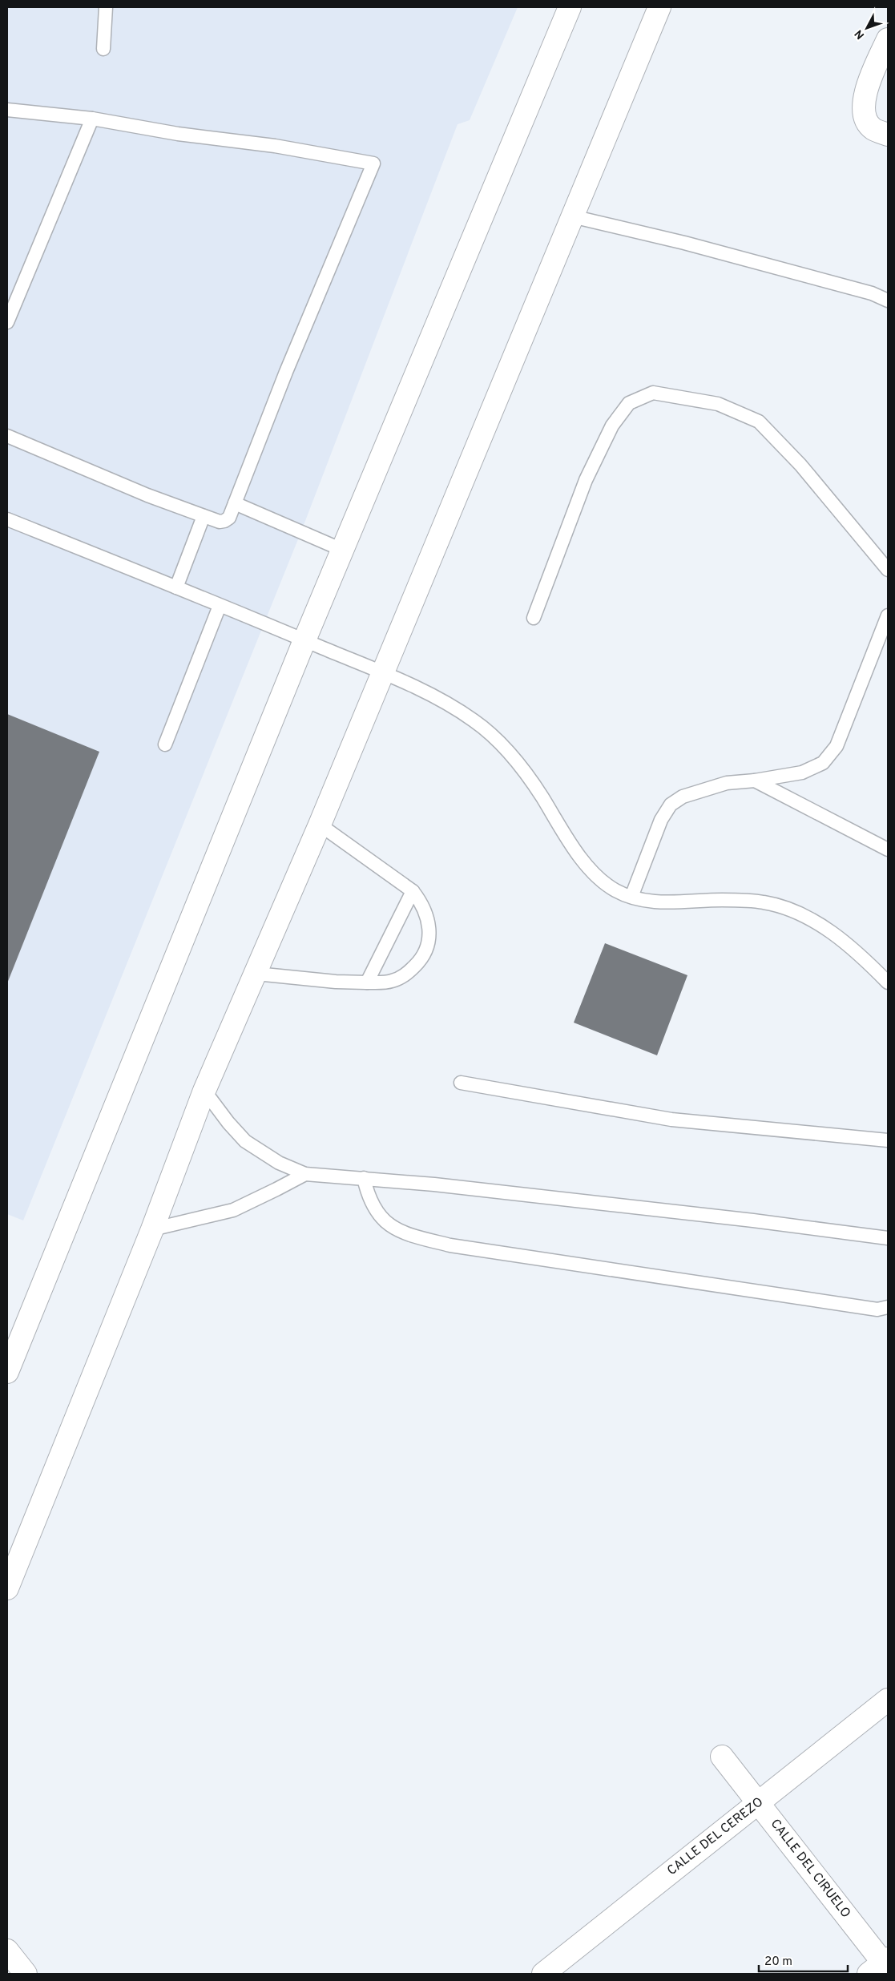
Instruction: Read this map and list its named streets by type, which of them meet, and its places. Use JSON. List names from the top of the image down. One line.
{"streets":{"main road":["CALLE DEL CEREZO","CALLE DEL CIRUELO"]},"crossings":[["CALLE DEL CEREZO","CALLE DEL CIRUELO"]],"scale_bar":"20 m","north":"bottom left"}
